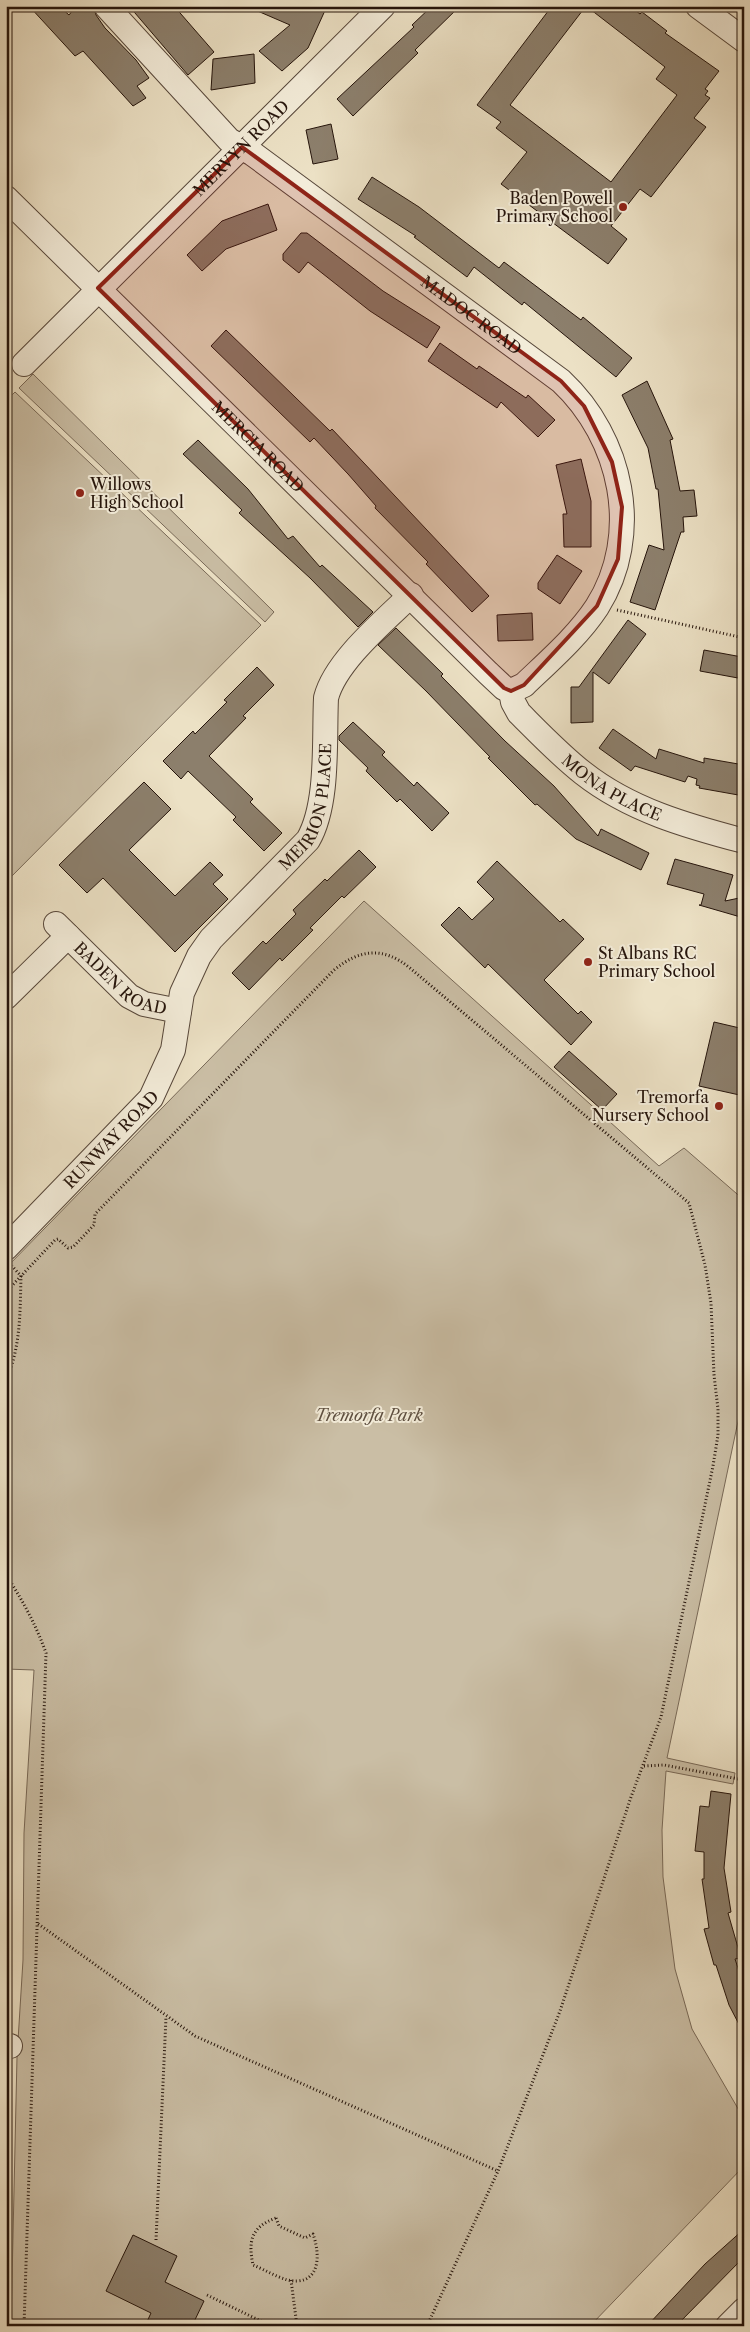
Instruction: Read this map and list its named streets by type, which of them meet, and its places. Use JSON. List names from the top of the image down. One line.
{"streets":{"street":["MERVYN ROAD","MADOC ROAD","MERCIA ROAD","MONA PLACE","MEIRION PLACE","BADEN ROAD","RUNWAY ROAD"]},"crossings":[["MERVYN ROAD","MADOC ROAD"],["MERVYN ROAD","MERCIA ROAD"],["MADOC ROAD","MERCIA ROAD"],["MADOC ROAD","MONA PLACE"],["MERCIA ROAD","MONA PLACE"],["MERCIA ROAD","MEIRION PLACE"],["MEIRION PLACE","BADEN ROAD"],["MEIRION PLACE","RUNWAY ROAD"],["BADEN ROAD","RUNWAY ROAD"]],"parks":["Tremorfa Park"],"places":["Baden Powell Primary School","Willows High School","St Albans RC Primary School","Tremorfa Nursery School"]}
